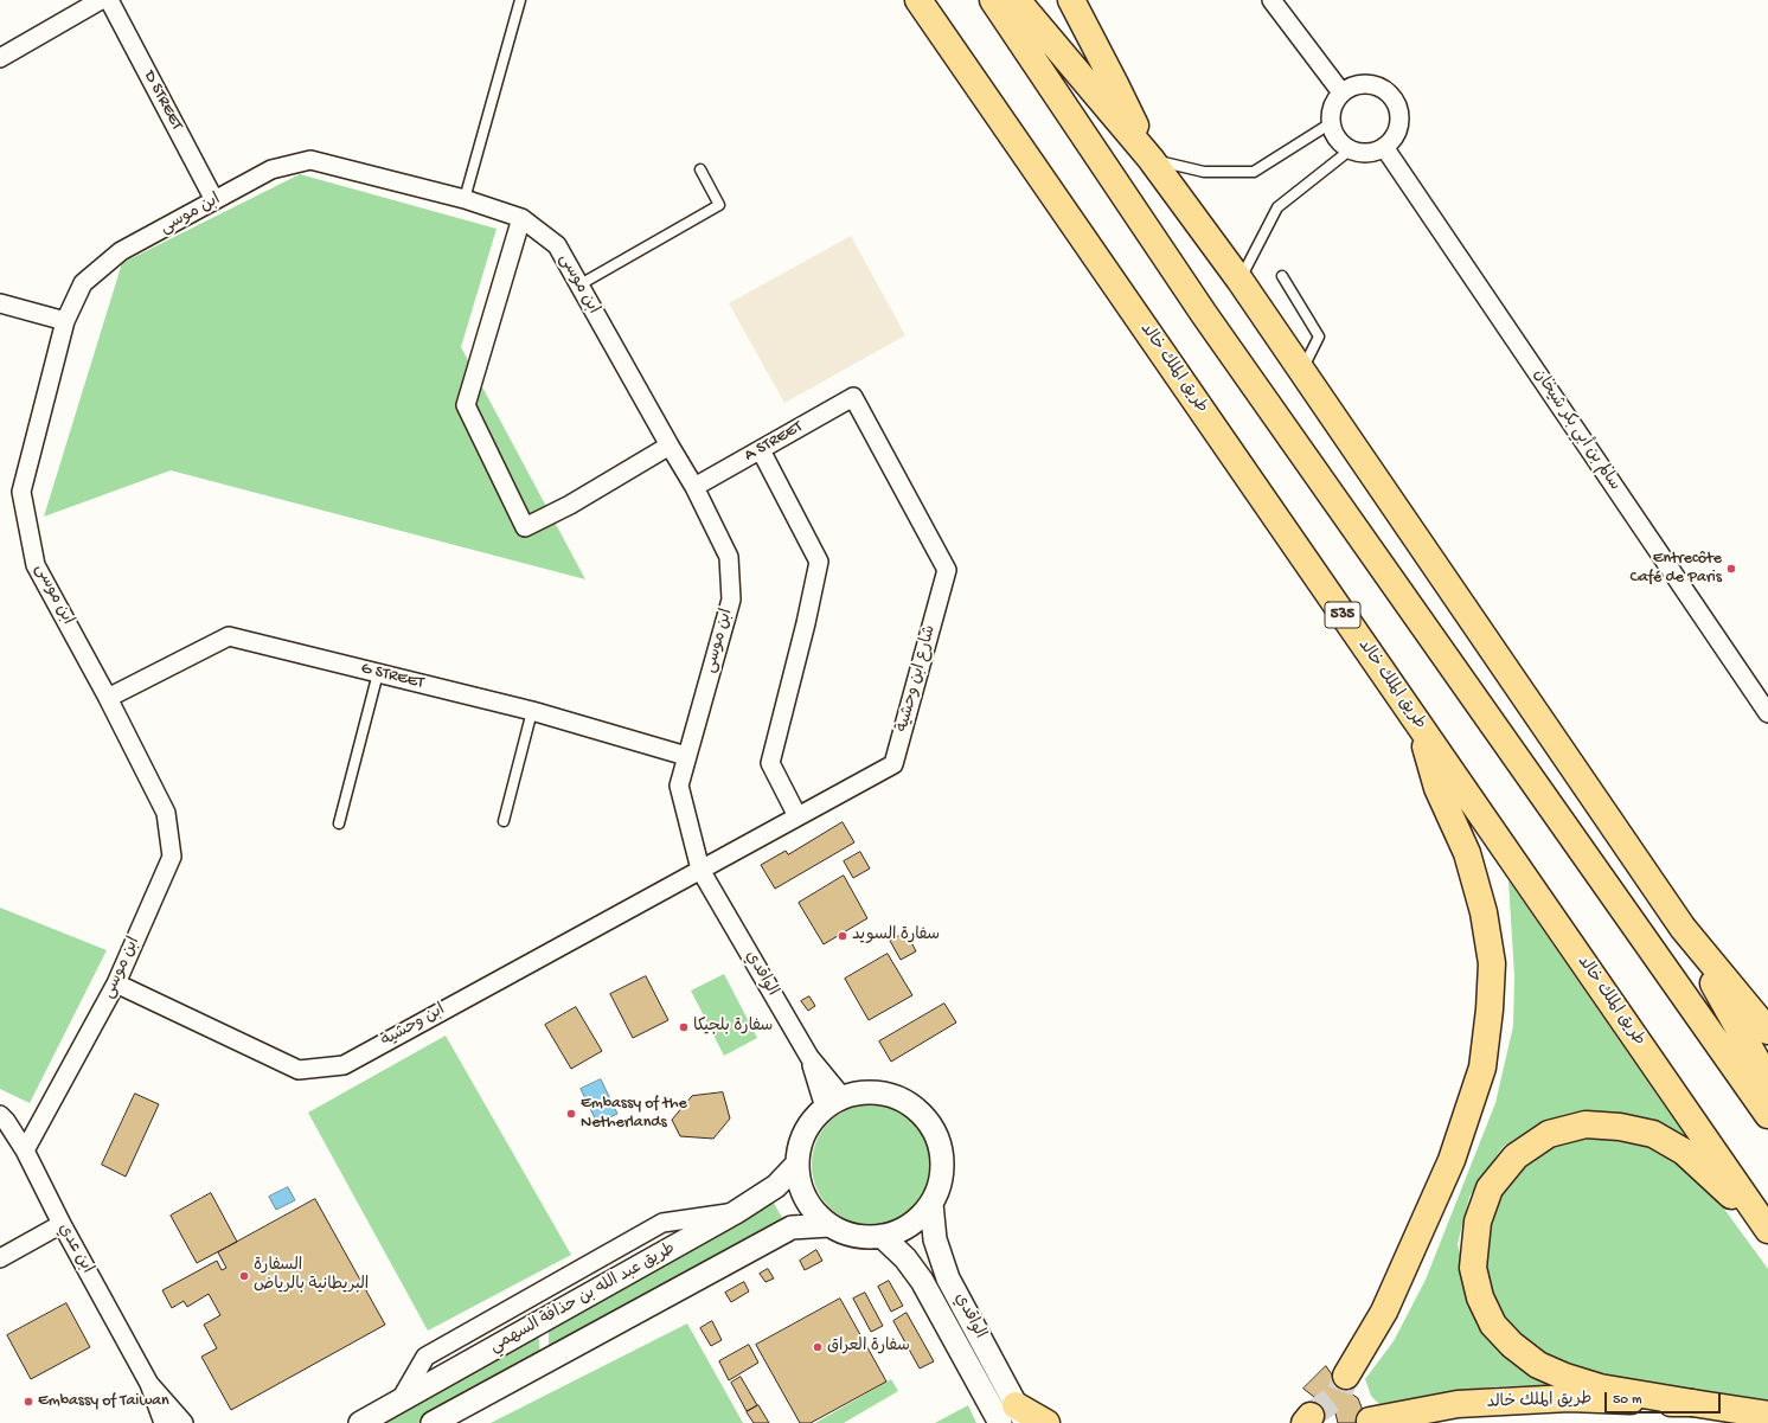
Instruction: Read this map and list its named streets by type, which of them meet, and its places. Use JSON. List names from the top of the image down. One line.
{"streets":{"main road":["طريق الملك خالد","535"],"street":["D STREET","ابن موسى","سالم بن أبي بكر شيخان","A STREET","G STREET","شارع ابن وحشية","الواقدي","ابن وحشية","ابن عدي","طريق عبد الله بن حذافة السهمي"]},"crossings":[["D STREET","ابن موسى"],["ابن موسى","A STREET"],["ابن موسى","G STREET"],["ابن موسى","شارع ابن وحشية"],["ابن موسى","الواقدي"],["ابن موسى","ابن وحشية"],["ابن موسى","ابن عدي"],["A STREET","شارع ابن وحشية"],["شارع ابن وحشية","الواقدي"],["شارع ابن وحشية","ابن وحشية"],["الواقدي","ابن وحشية"],["الواقدي","طريق عبد الله بن حذافة السهمي"]],"places":["Entrecôte Café de Paris","سفارة السويد","سفارة بلجيكا","Embassy of the Netherlands","السفارة البريطانية بالرياض","سفارة العراق","Embassy of Taiwan"],"scale_bar":"50 m"}
